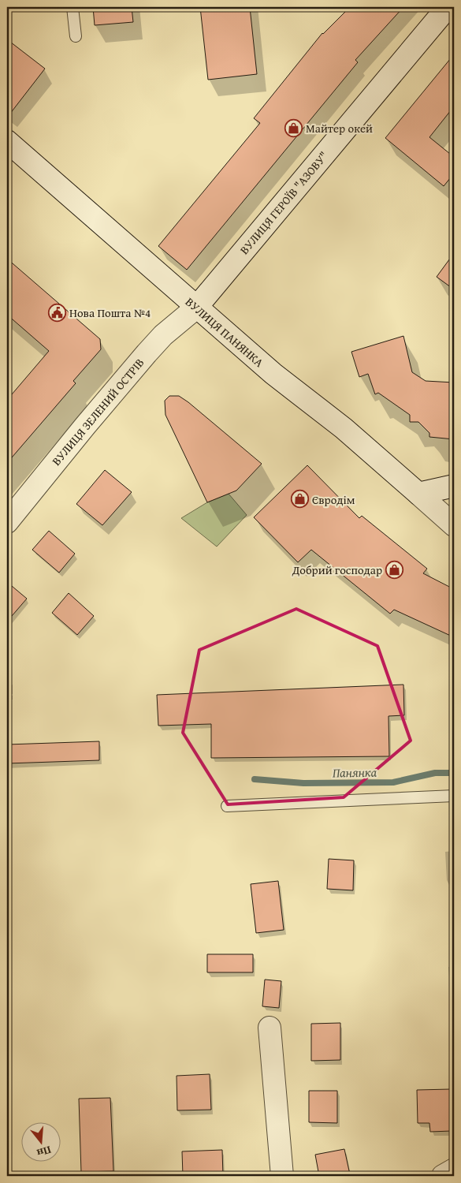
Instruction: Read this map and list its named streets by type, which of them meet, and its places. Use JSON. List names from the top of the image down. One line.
{"streets":{"street":["ВУЛИЦЯ ГЕРОЇВ \"АЗОВУ\"","ВУЛИЦЯ ПАНЯНКА","ВУЛИЦЯ ЗЕЛЕНИЙ ОСТРІВ"]},"crossings":[["ВУЛИЦЯ ГЕРОЇВ \"АЗОВУ\"","ВУЛИЦЯ ПАНЯНКА"],["ВУЛИЦЯ ГЕРОЇВ \"АЗОВУ\"","ВУЛИЦЯ ЗЕЛЕНИЙ ОСТРІВ"],["ВУЛИЦЯ ПАНЯНКА","ВУЛИЦЯ ЗЕЛЕНИЙ ОСТРІВ"]],"water":["Панянка"],"places":{"shop":["Майтер окей","Євродім","Добрий господар"],"public building":["Нова Пошта №4"]},"north":"bottom"}
